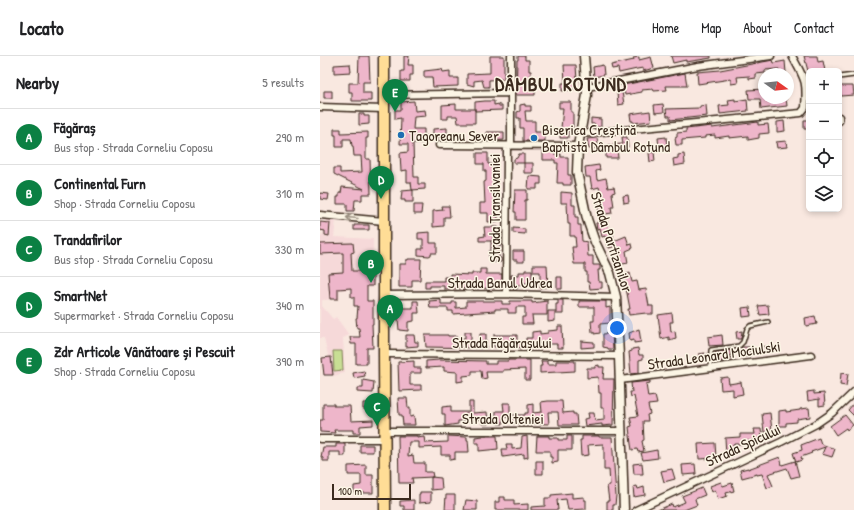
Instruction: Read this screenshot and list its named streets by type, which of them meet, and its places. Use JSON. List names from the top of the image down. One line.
{"streets":{"street":["Strada Transilvaniei","Strada Partizanilor","Strada Banul Udrea","Strada Făgărașului","Strada Leonard Mociulski","Strada Olteniei","Strada Spicului"]},"crossings":[["Strada Transilvaniei","Strada Banul Udrea"],["Strada Partizanilor","Strada Banul Udrea"],["Strada Partizanilor","Strada Făgărașului"],["Strada Partizanilor","Strada Leonard Mociulski"],["Strada Partizanilor","Strada Olteniei"]],"districts":["DÂMBUL ROTUND"],"places":["Tagoreanu Sever","Biserica Creștină Baptistă Dâmbul Rotund"],"scale_bar":"100 m","north":"right","page":{"header":"Locato","nav":["Home","Map","About","Contact"],"heading":["Nearby","5 results"],"map_buttons":["+","−"],"pins":["E","D","B","A","C"],"list":[{"mark":"A","name":"Făgăraș","note":"Bus stop · Strada Corneliu Coposu","value":"290 m"},{"mark":"B","name":"Continental Furn","note":"Shop · Strada Corneliu Coposu","value":"310 m"},{"mark":"C","name":"Trandafirilor","note":"Bus stop · Strada Corneliu Coposu","value":"330 m"},{"mark":"D","name":"SmartNet","note":"Supermarket · Strada Corneliu Coposu","value":"340 m"},{"mark":"E","name":"Zdr Articole Vânătoare și Pescuit","note":"Shop · Strada Corneliu Coposu","value":"390 m"}],"scale":"100 m"}}
